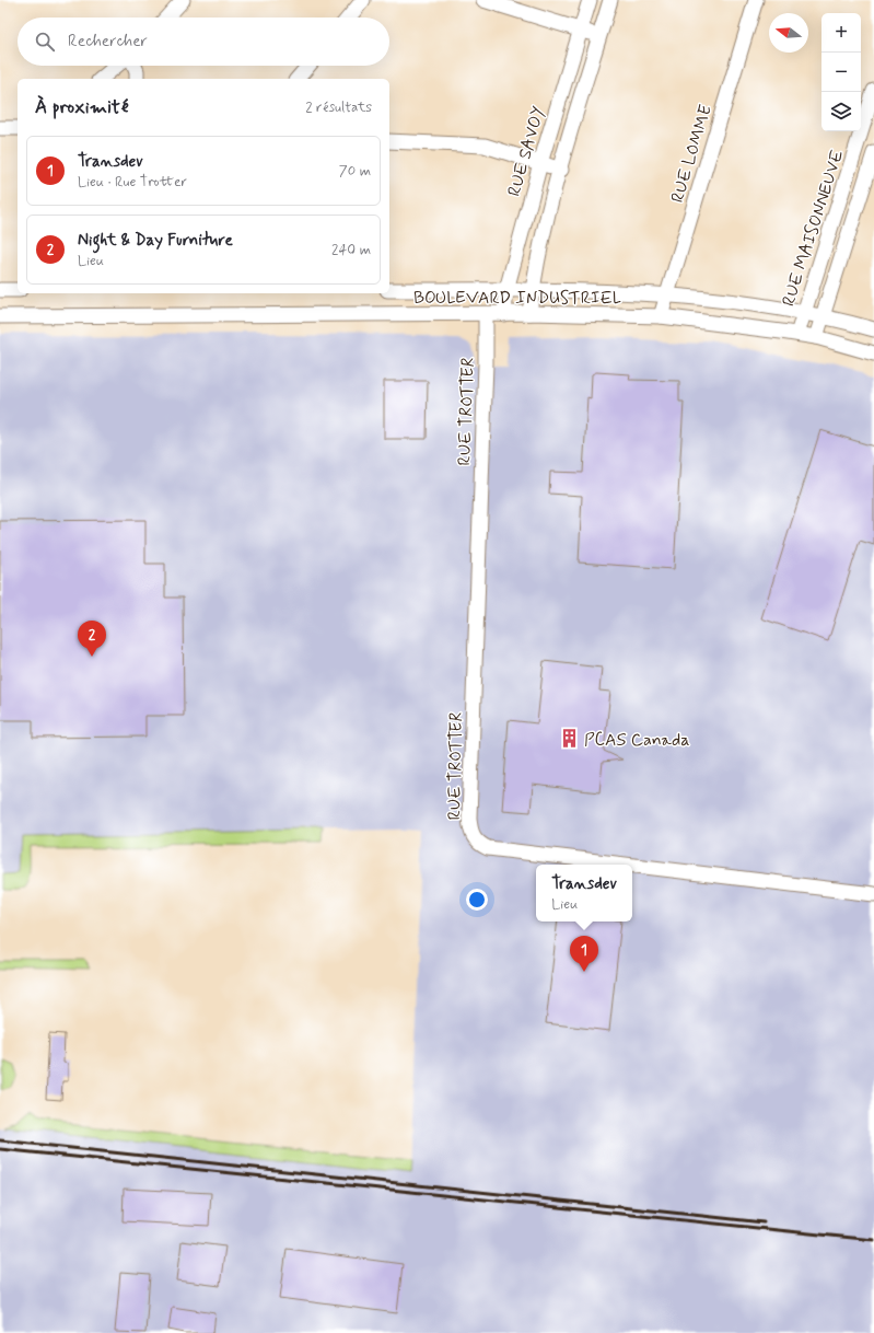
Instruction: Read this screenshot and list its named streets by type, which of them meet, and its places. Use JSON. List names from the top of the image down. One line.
{"streets":{"street":["RUE SAVOY","RUE LOMME","RUE MAISONNEUVE","BOULEVARD INDUSTRIEL","RUE TROTTER"]},"crossings":[["RUE SAVOY","BOULEVARD INDUSTRIEL"],["RUE LOMME","BOULEVARD INDUSTRIEL"],["RUE MAISONNEUVE","BOULEVARD INDUSTRIEL"],["BOULEVARD INDUSTRIEL","RUE TROTTER"]],"places":{"building":["PCAS Canada"]},"north":"left","page":{"map_buttons":["+","−"],"search":"Rechercher","heading":["À proximité","2 résultats"],"list":[{"mark":"1","name":"Transdev","note":"Lieu · Rue Trotter","value":"70 m"},{"mark":"2","name":"Night & Day Furniture","note":"Lieu","value":"240 m"}],"pins":["2","1"],"popup":["Transdev","Lieu"]}}
